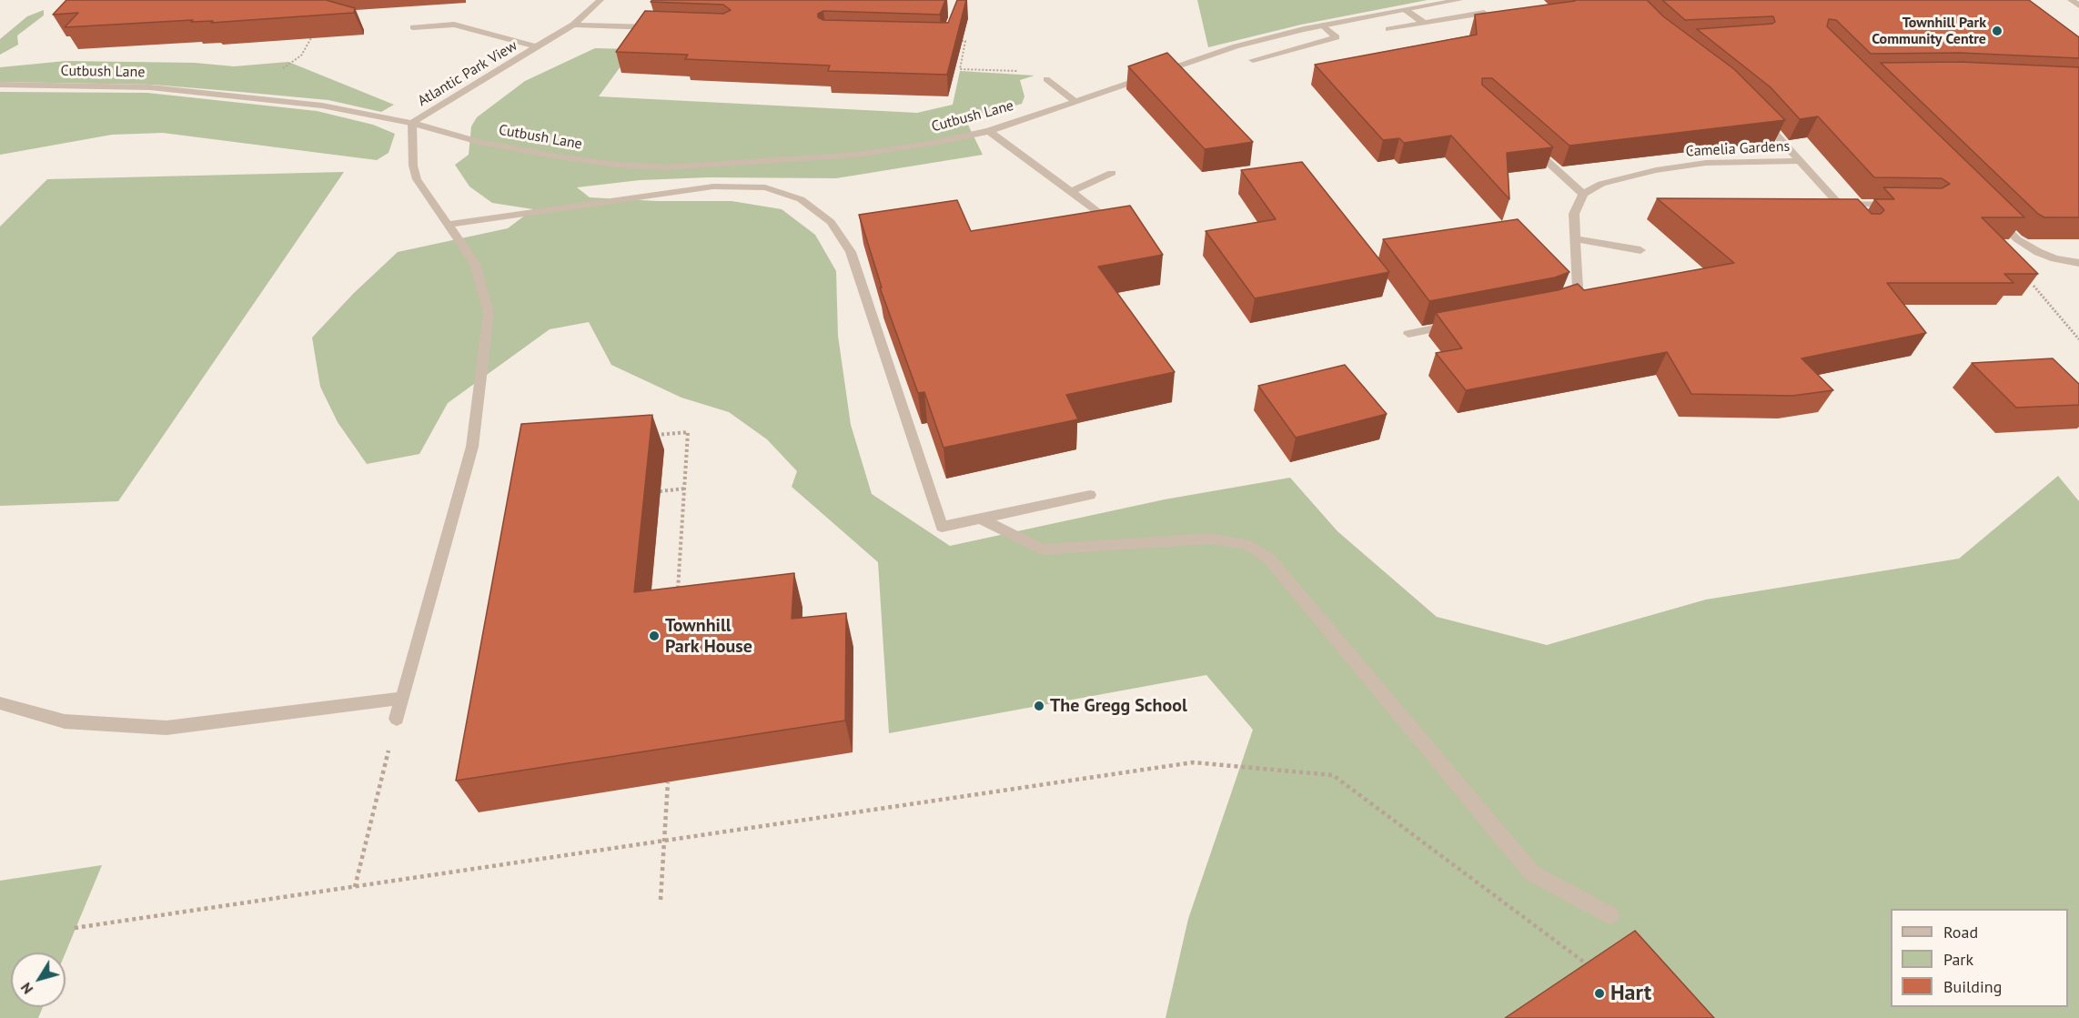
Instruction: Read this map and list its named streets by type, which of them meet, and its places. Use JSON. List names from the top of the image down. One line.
{"streets":{"street":["Cutbush Lane","Atlantic Park View","Camelia Gardens"]},"crossings":[["Cutbush Lane","Atlantic Park View"]],"places":["Townhill Park Community Centre","Townhill Park House","The Gregg School","Hart"],"legend":["Road","Park","Building"],"north":"bottom left"}
